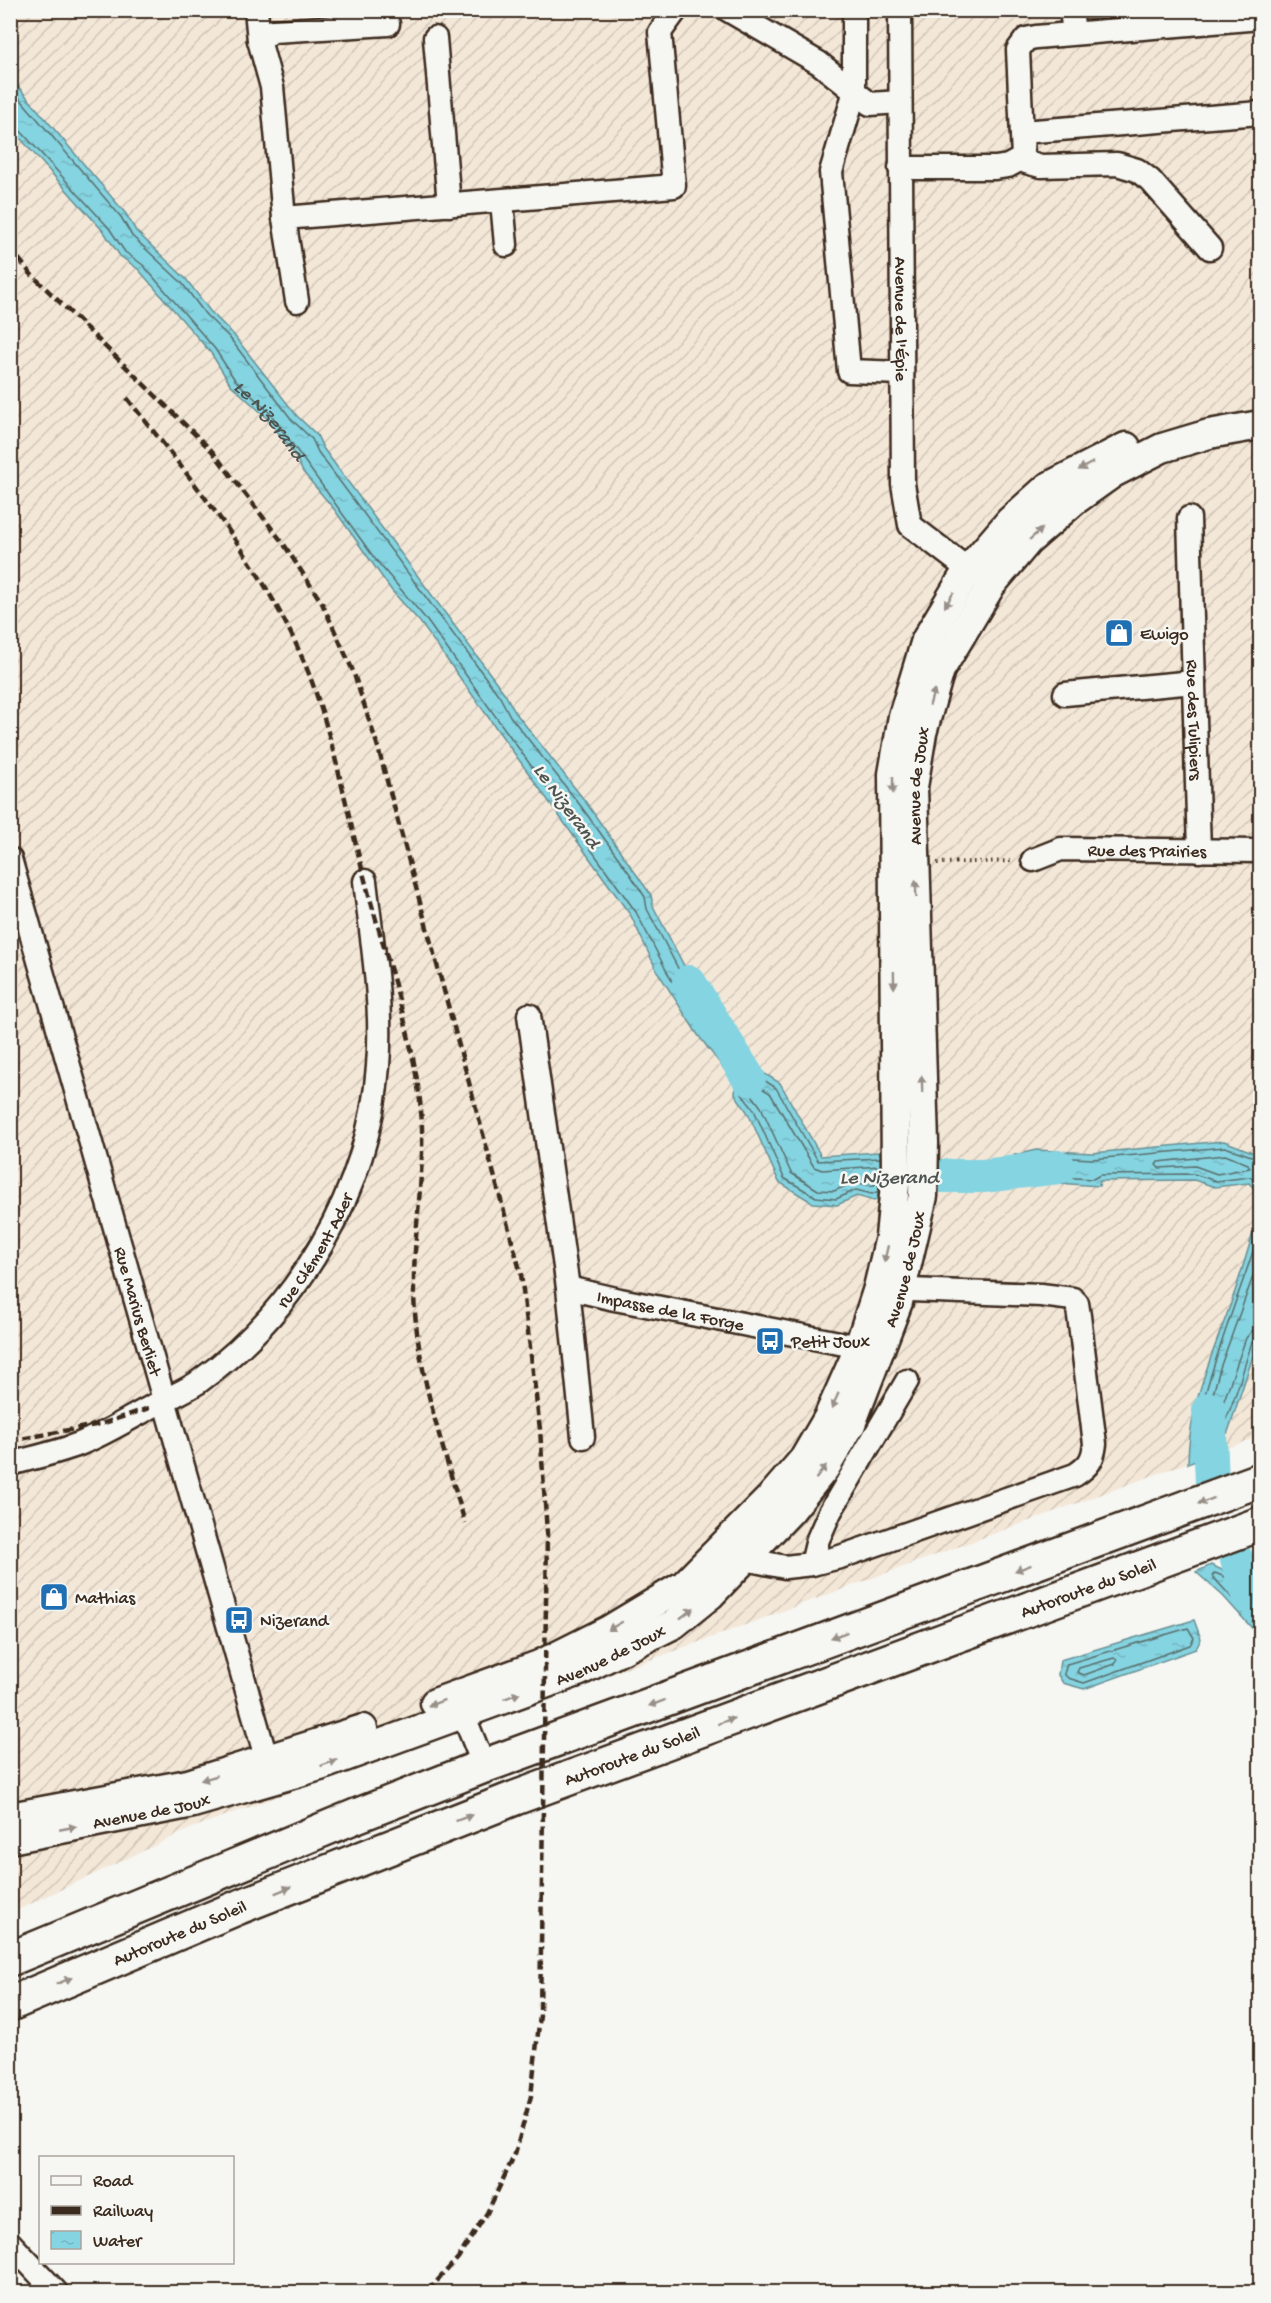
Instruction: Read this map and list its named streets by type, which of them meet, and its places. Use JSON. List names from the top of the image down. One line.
{"streets":{"highway":["Autoroute du Soleil"],"main road":["Avenue de Joux"],"street":["Avenue de l'Épie","Rue des Tulipiers","Rue des Prairies","rue Clément Ader","Rue Marius Berliet","Impasse de la Forge"]},"crossings":[["Avenue de l'Épie","Avenue de Joux"],["Rue des Tulipiers","Rue des Prairies"],["Avenue de Joux","Rue Marius Berliet"],["Avenue de Joux","Impasse de la Forge"],["rue Clément Ader","Rue Marius Berliet"]],"water":["Le Nizerand"],"places":{"shop":["Ewigo","Mathias"],"bus stop":["Petit Joux","Nizerand"]},"legend":["Road","Railway","Water"]}
